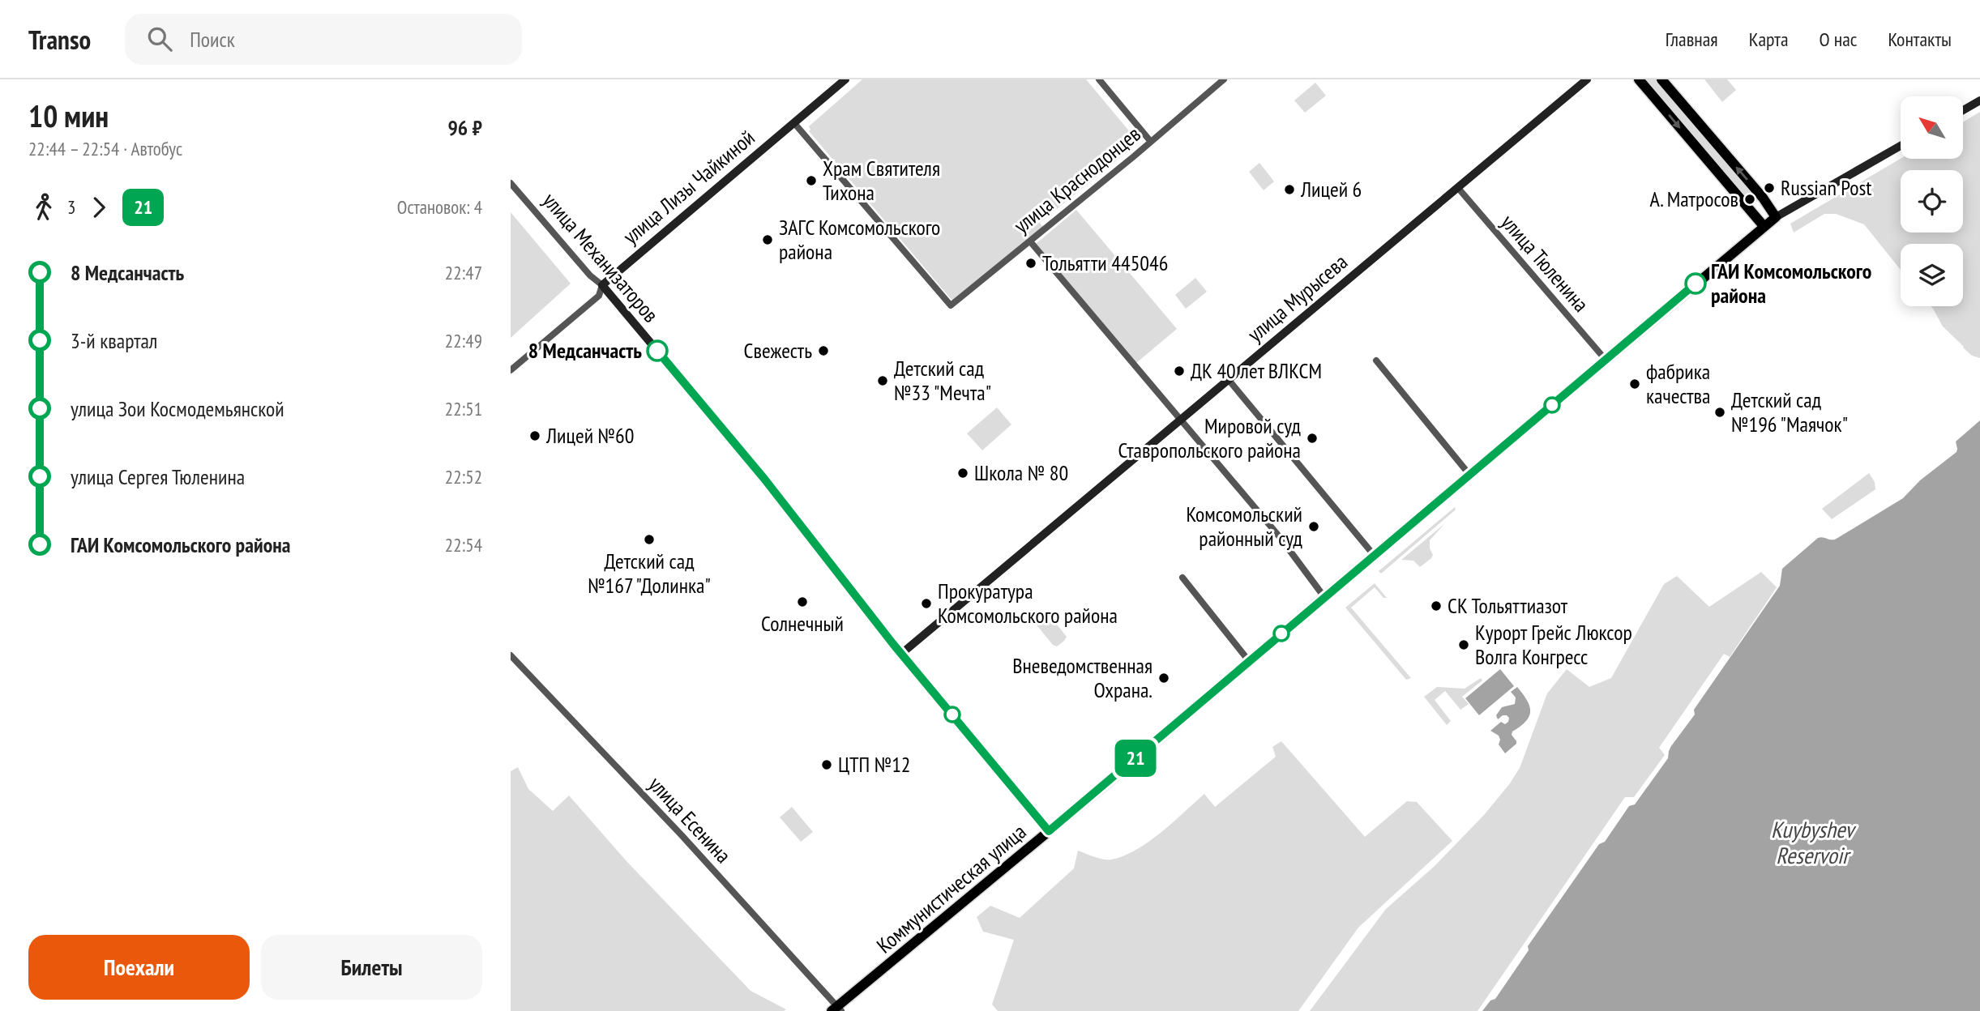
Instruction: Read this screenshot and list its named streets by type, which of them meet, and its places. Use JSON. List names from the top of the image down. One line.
{"streets":{"main road":["улица Лизы Чайкиной","улица Механизаторов","улица Мурысева","Коммунистическая улица"],"street":["улица Краснодонцев","улица Тюленина","улица Есенина"]},"crossings":[["улица Краснодонцев","улица Лизы Чайкиной"],["улица Лизы Чайкиной","улица Механизаторов"],["улица Механизаторов","улица Мурысева"],["улица Механизаторов","Коммунистическая улица"],["улица Тюленина","улица Мурысева"],["улица Тюленина","Коммунистическая улица"],["улица Есенина","Коммунистическая улица"]],"water":["Kuybyshev Reservoir"],"places":["Храм Святителя Тихона","Russian Post","Лицей 6","А. Матросов","ЗАГС Комсомольского района","Тольятти 445046","ГАИ Комсомольского района","8 Медсанчасть","Свежесть","ДК 40 лет ВЛКСМ","Детский сад №33 \"Мечта\"","фабрика качества","Детский сад №196 \"Маячок\"","Лицей №60","Мировой суд Ставропольского района","Школа № 80","Комсомольский районный суд","Детский сад №167 \"Долинка\"","Солнечный","Прокуратура Комсомольского района","СК Тольяттиазот","Курорт Грейс Люксор Волга Конгресс","Вневедомственная Охрана.","ЦТП №12"],"lines":["bus line 21"],"north":"top left","page":{"header":"Transo","search":"Поиск","nav":["Главная","Карта","О нас","Контакты"],"heading":["10 мин","22:44 – 22:54 · Автобус","96 ₽"],"on_map":"21","legs":["3","21","Остановок: 4"],"list":[{"name":"8 Медсанчасть","value":"22:47"},{"name":"3-й квартал","value":"22:49"},{"name":"улица Зои Космодемьянской","value":"22:51"},{"name":"улица Сергея Тюленина","value":"22:52"},{"name":"ГАИ Комсомольского района","value":"22:54"}],"buttons":["Поехали","Билеты"]}}
